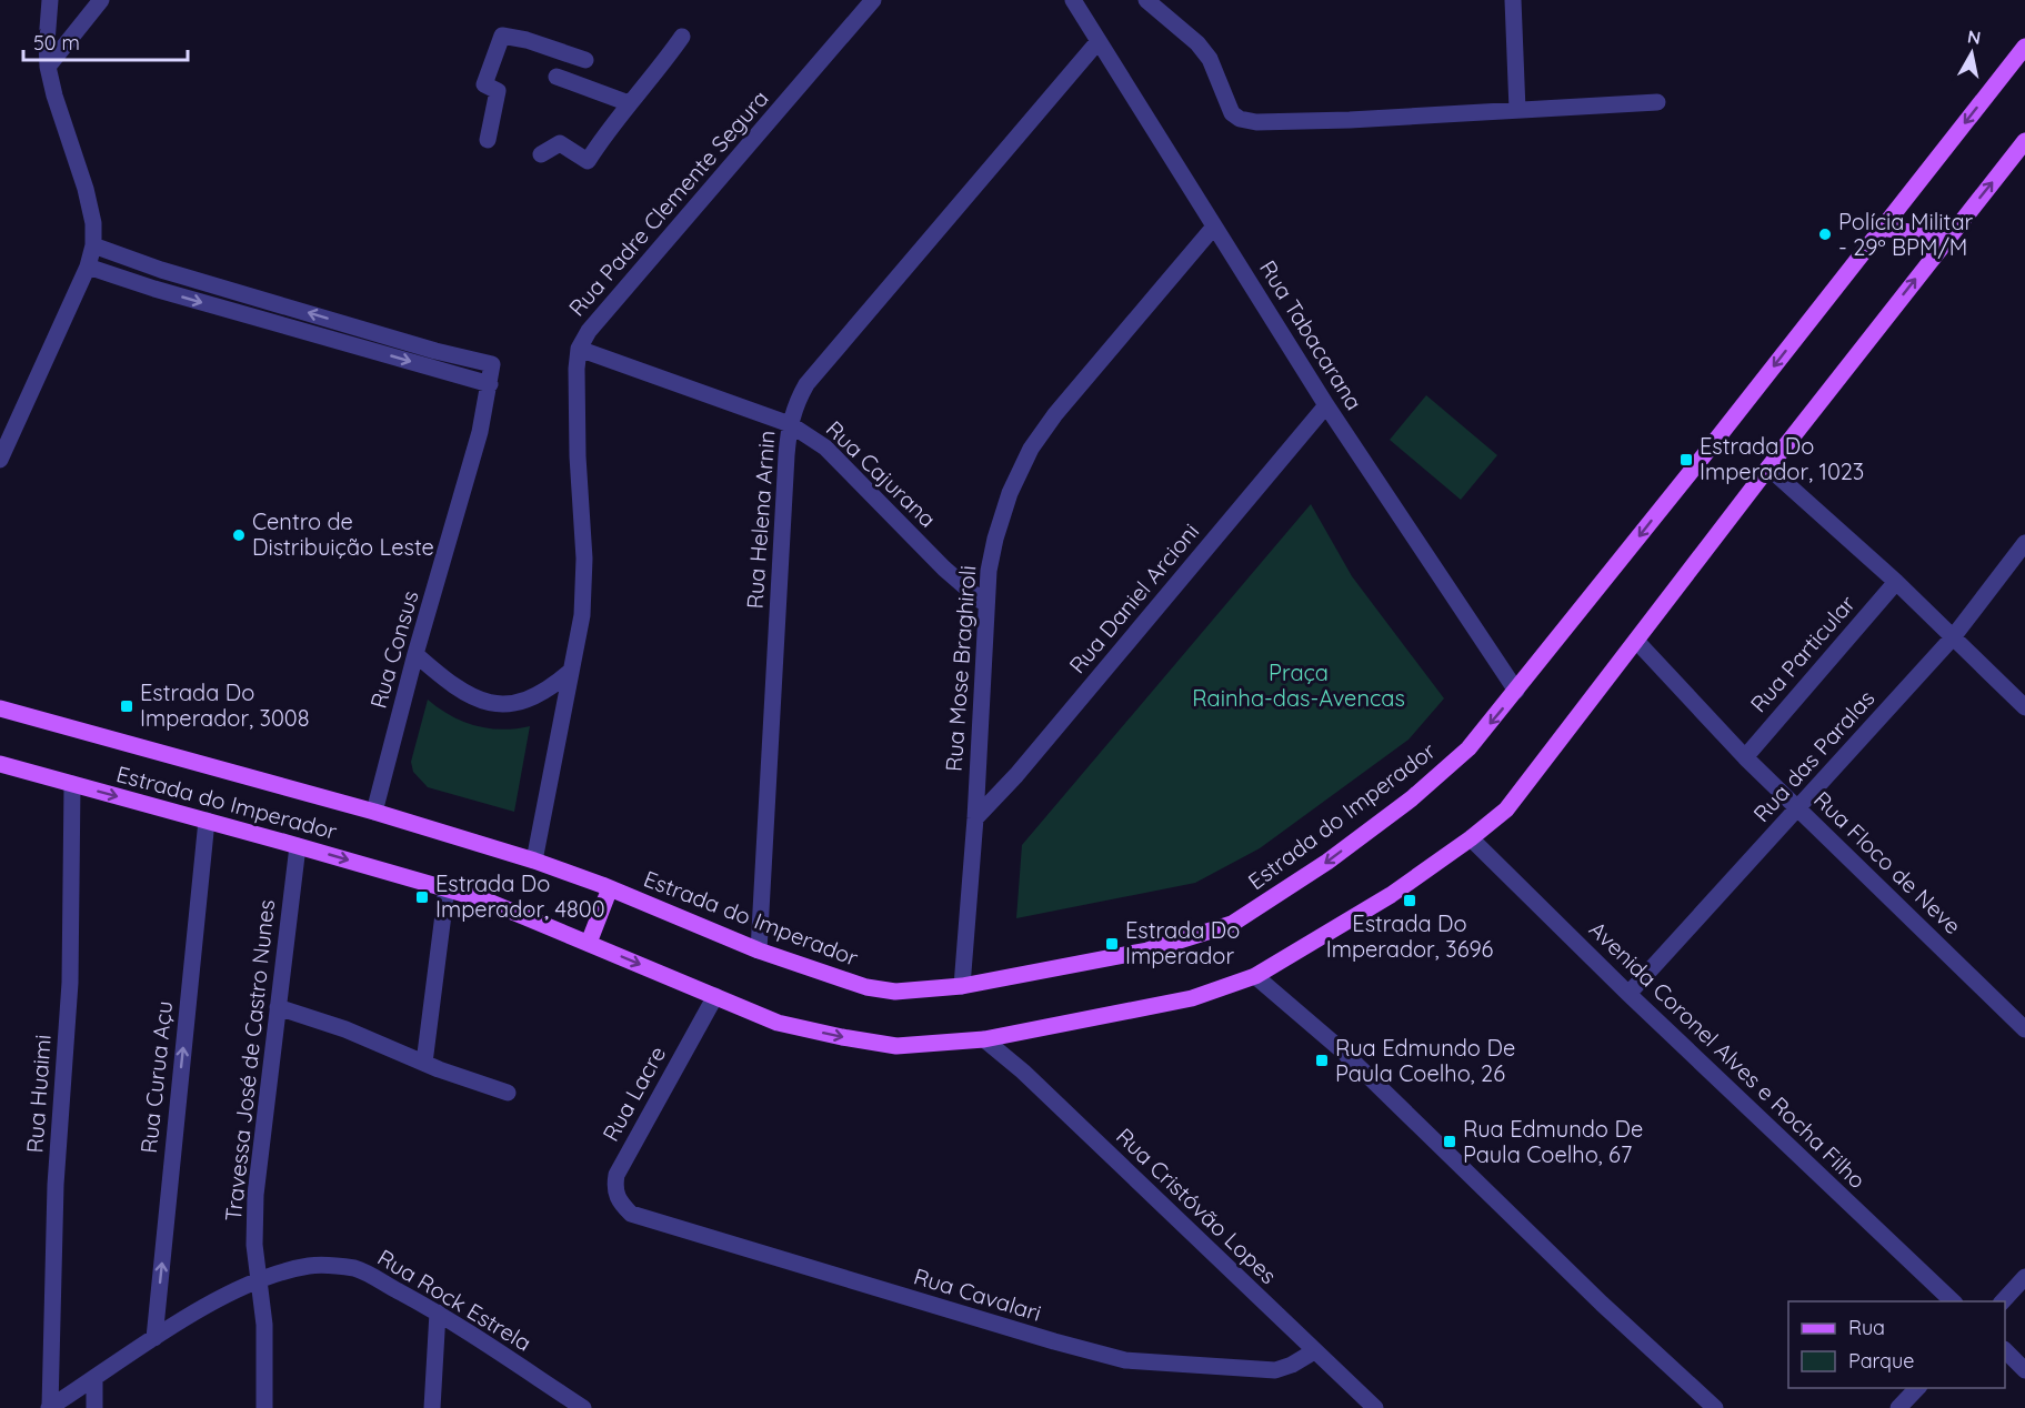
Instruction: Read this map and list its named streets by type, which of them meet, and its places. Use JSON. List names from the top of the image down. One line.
{"streets":{"main road":["Estrada do Imperador"],"street":["Rua Padre Clemente Segura","Rua Tabacarana","Rua Cajurana","Rua Helena Arnin","Rua Daniel Arcioni","Rua Consus","Rua Particular","Rua Mose Braghiroli","Rua das Paralas","Rua Floco de Neve","Avenida Coronel Alves e Rocha Filho","Travessa José de Castro Nunes","Rua Curua Açu","Rua Huaimi","Rua Lacre","Rua Cristóvão Lopes","Rua Cavalari","Rua Rock Estrela"]},"crossings":[["Rua Padre Clemente Segura","Rua Cajurana"],["Rua Padre Clemente Segura","Estrada do Imperador"],["Rua Tabacarana","Rua Helena Arnin"],["Rua Tabacarana","Rua Daniel Arcioni"],["Rua Tabacarana","Rua Mose Braghiroli"],["Rua Tabacarana","Estrada do Imperador"],["Rua Cajurana","Rua Helena Arnin"],["Rua Cajurana","Rua Mose Braghiroli"],["Rua Helena Arnin","Estrada do Imperador"],["Rua Daniel Arcioni","Rua Mose Braghiroli"],["Rua Consus","Estrada do Imperador"],["Rua Particular","Rua Floco de Neve"],["Rua Mose Braghiroli","Estrada do Imperador"],["Rua das Paralas","Rua Floco de Neve"],["Rua das Paralas","Avenida Coronel Alves e Rocha Filho"],["Estrada do Imperador","Rua Floco de Neve"],["Estrada do Imperador","Avenida Coronel Alves e Rocha Filho"],["Estrada do Imperador","Travessa José de Castro Nunes"],["Estrada do Imperador","Rua Curua Açu"],["Estrada do Imperador","Rua Huaimi"],["Estrada do Imperador","Rua Lacre"],["Estrada do Imperador","Rua Cristóvão Lopes"],["Travessa José de Castro Nunes","Rua Rock Estrela"],["Rua Curua Açu","Rua Rock Estrela"],["Rua Huaimi","Rua Rock Estrela"],["Rua Lacre","Rua Cavalari"],["Rua Cristóvão Lopes","Rua Cavalari"]],"one_way":["Rua Curua Açu"],"parks":["Praça Rainha-das-Avencas"],"places":{"other":["Polícia Militar - 29º BPM/M","Centro de Distribuição Leste"],"transit":["Estrada Do Imperador, 1023","Estrada Do Imperador, 3008","Estrada Do Imperador, 4800","Estrada Do Imperador, 3696","Estrada Do Imperador","Rua Edmundo De Paula Coelho, 26","Rua Edmundo De Paula Coelho, 67"]},"legend":["Rua","Parque"],"scale_bar":"50 m","north":"top"}
